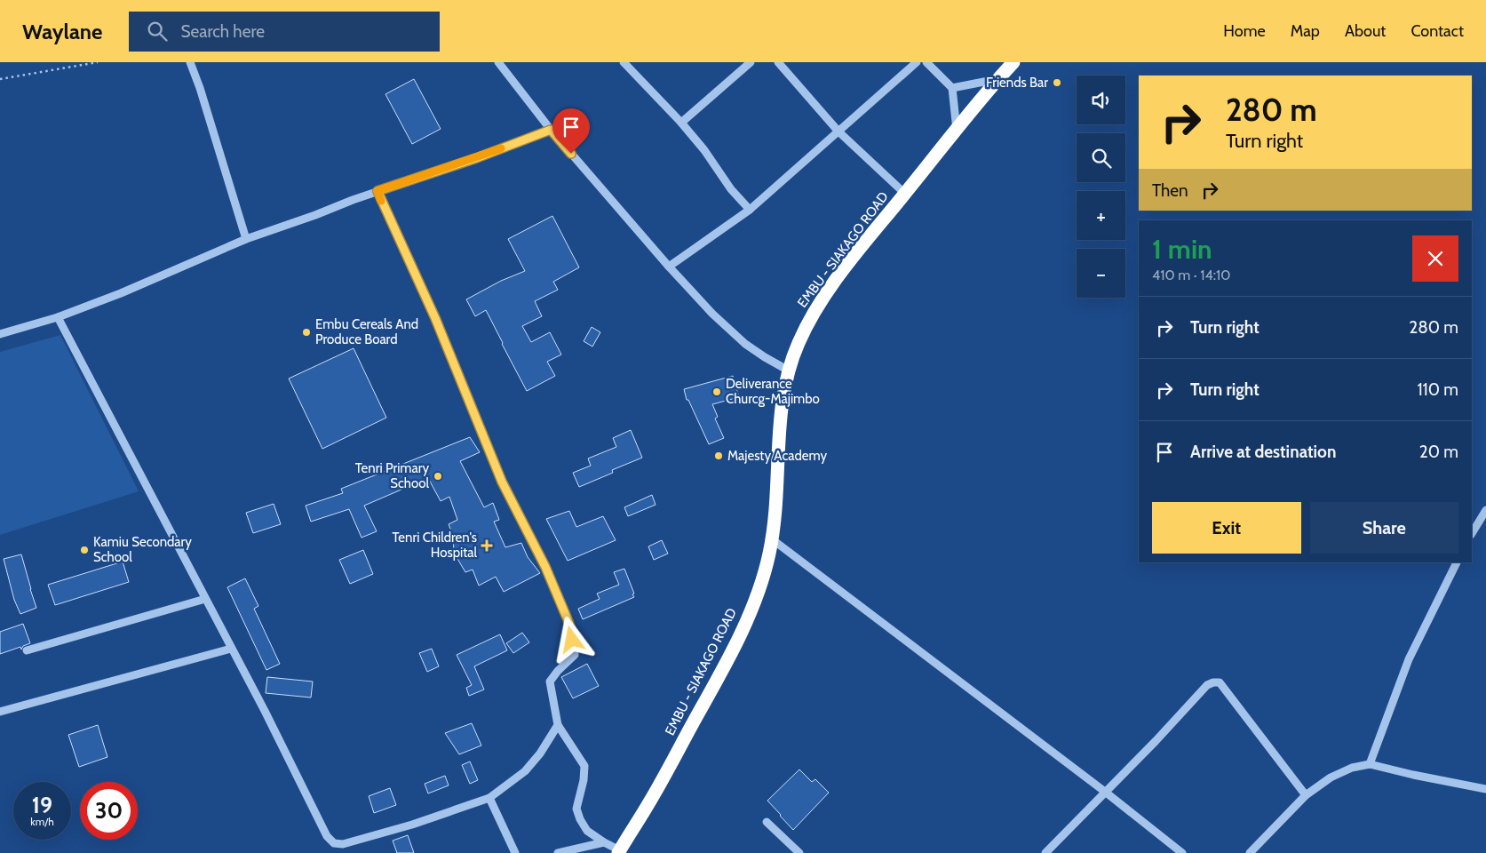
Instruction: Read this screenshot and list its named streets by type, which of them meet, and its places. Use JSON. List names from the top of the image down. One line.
{"streets":{"highway":["EMBU - SIAKAGO ROAD"]},"places":{"other":["Friends Bar","Embu Cereals And Produce Board","Deliverance Churcg-Majimbo","Majesty Academy","Tenri Primary School","Kamiu Secondary School"],"health":["Tenri Children's Hospital"]},"page":{"header":"Waylane","search":"Search here","nav":["Home","Map","About","Contact"],"map_buttons":["+","−"],"turn":["280 m","Turn right"],"then":"Then","heading":["1 min","410 m · 14:10"],"list":[{"name":"Turn right","value":"280 m"},{"name":"Turn right","value":"110 m"},{"name":"Arrive at destination","value":"20 m"}],"buttons":["Exit","Share"],"speed":"19 km/h","limit":"30"}}
